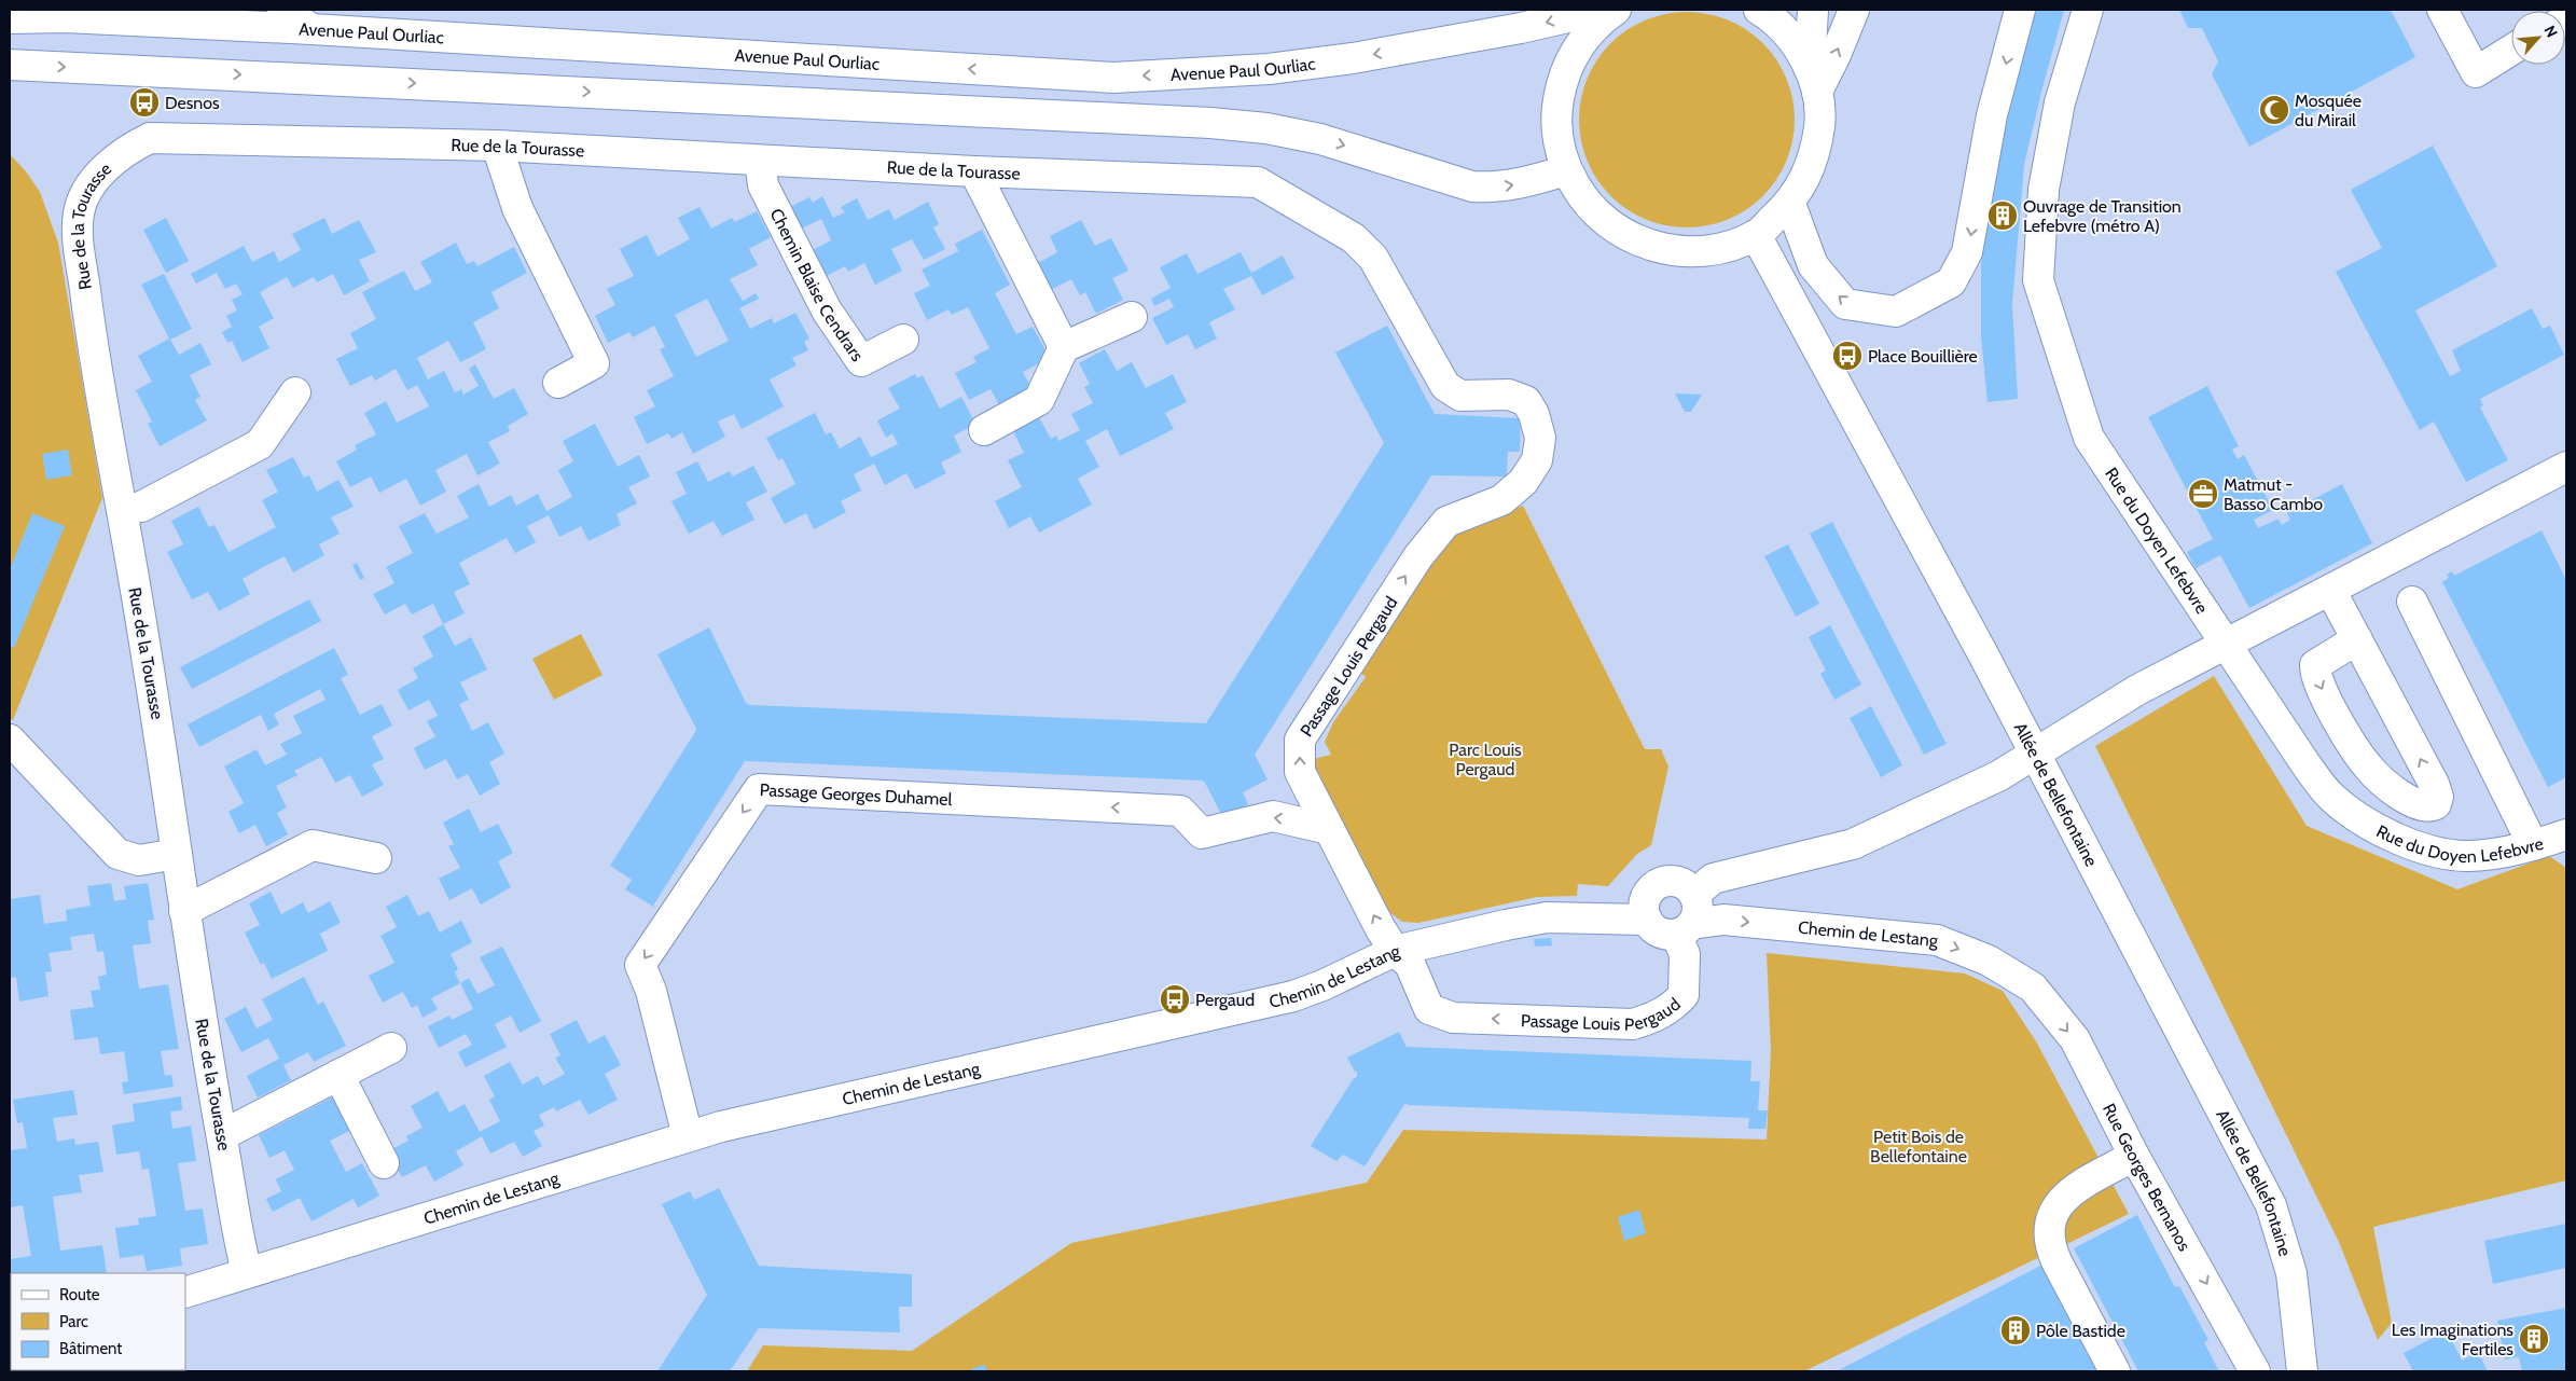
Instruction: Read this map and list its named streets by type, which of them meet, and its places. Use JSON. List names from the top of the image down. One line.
{"streets":{"street":["Avenue Paul Ourliac","Rue de la Tourasse","Chemin Blaise Cendrars","Rue du Doyen Lefebvre","Passage Louis Pergaud","Allée de Bellefontaine","Passage Georges Duhamel","Chemin de Lestang","Rue Georges Bernanos"]},"crossings":[["Rue de la Tourasse","Chemin Blaise Cendrars"],["Rue de la Tourasse","Passage Louis Pergaud"],["Rue de la Tourasse","Chemin de Lestang"],["Passage Louis Pergaud","Passage Georges Duhamel"],["Passage Louis Pergaud","Chemin de Lestang"],["Passage Georges Duhamel","Chemin de Lestang"],["Chemin de Lestang","Rue Georges Bernanos"]],"one_way":["Rue Georges Bernanos"],"parks":["Parc Louis Pergaud","Petit Bois de Bellefontaine"],"places":{"bus stop":["Desnos","Place Bouillière","Pergaud"],"mosque":["Mosquée du Mirail"],"building":["Ouvrage de Transition Lefebvre (métro A)","Pôle Bastide","Les Imaginations Fertiles"],"office":["Matmut - Basso Cambo"]},"legend":["Route","Parc","Bâtiment"],"north":"top right"}
